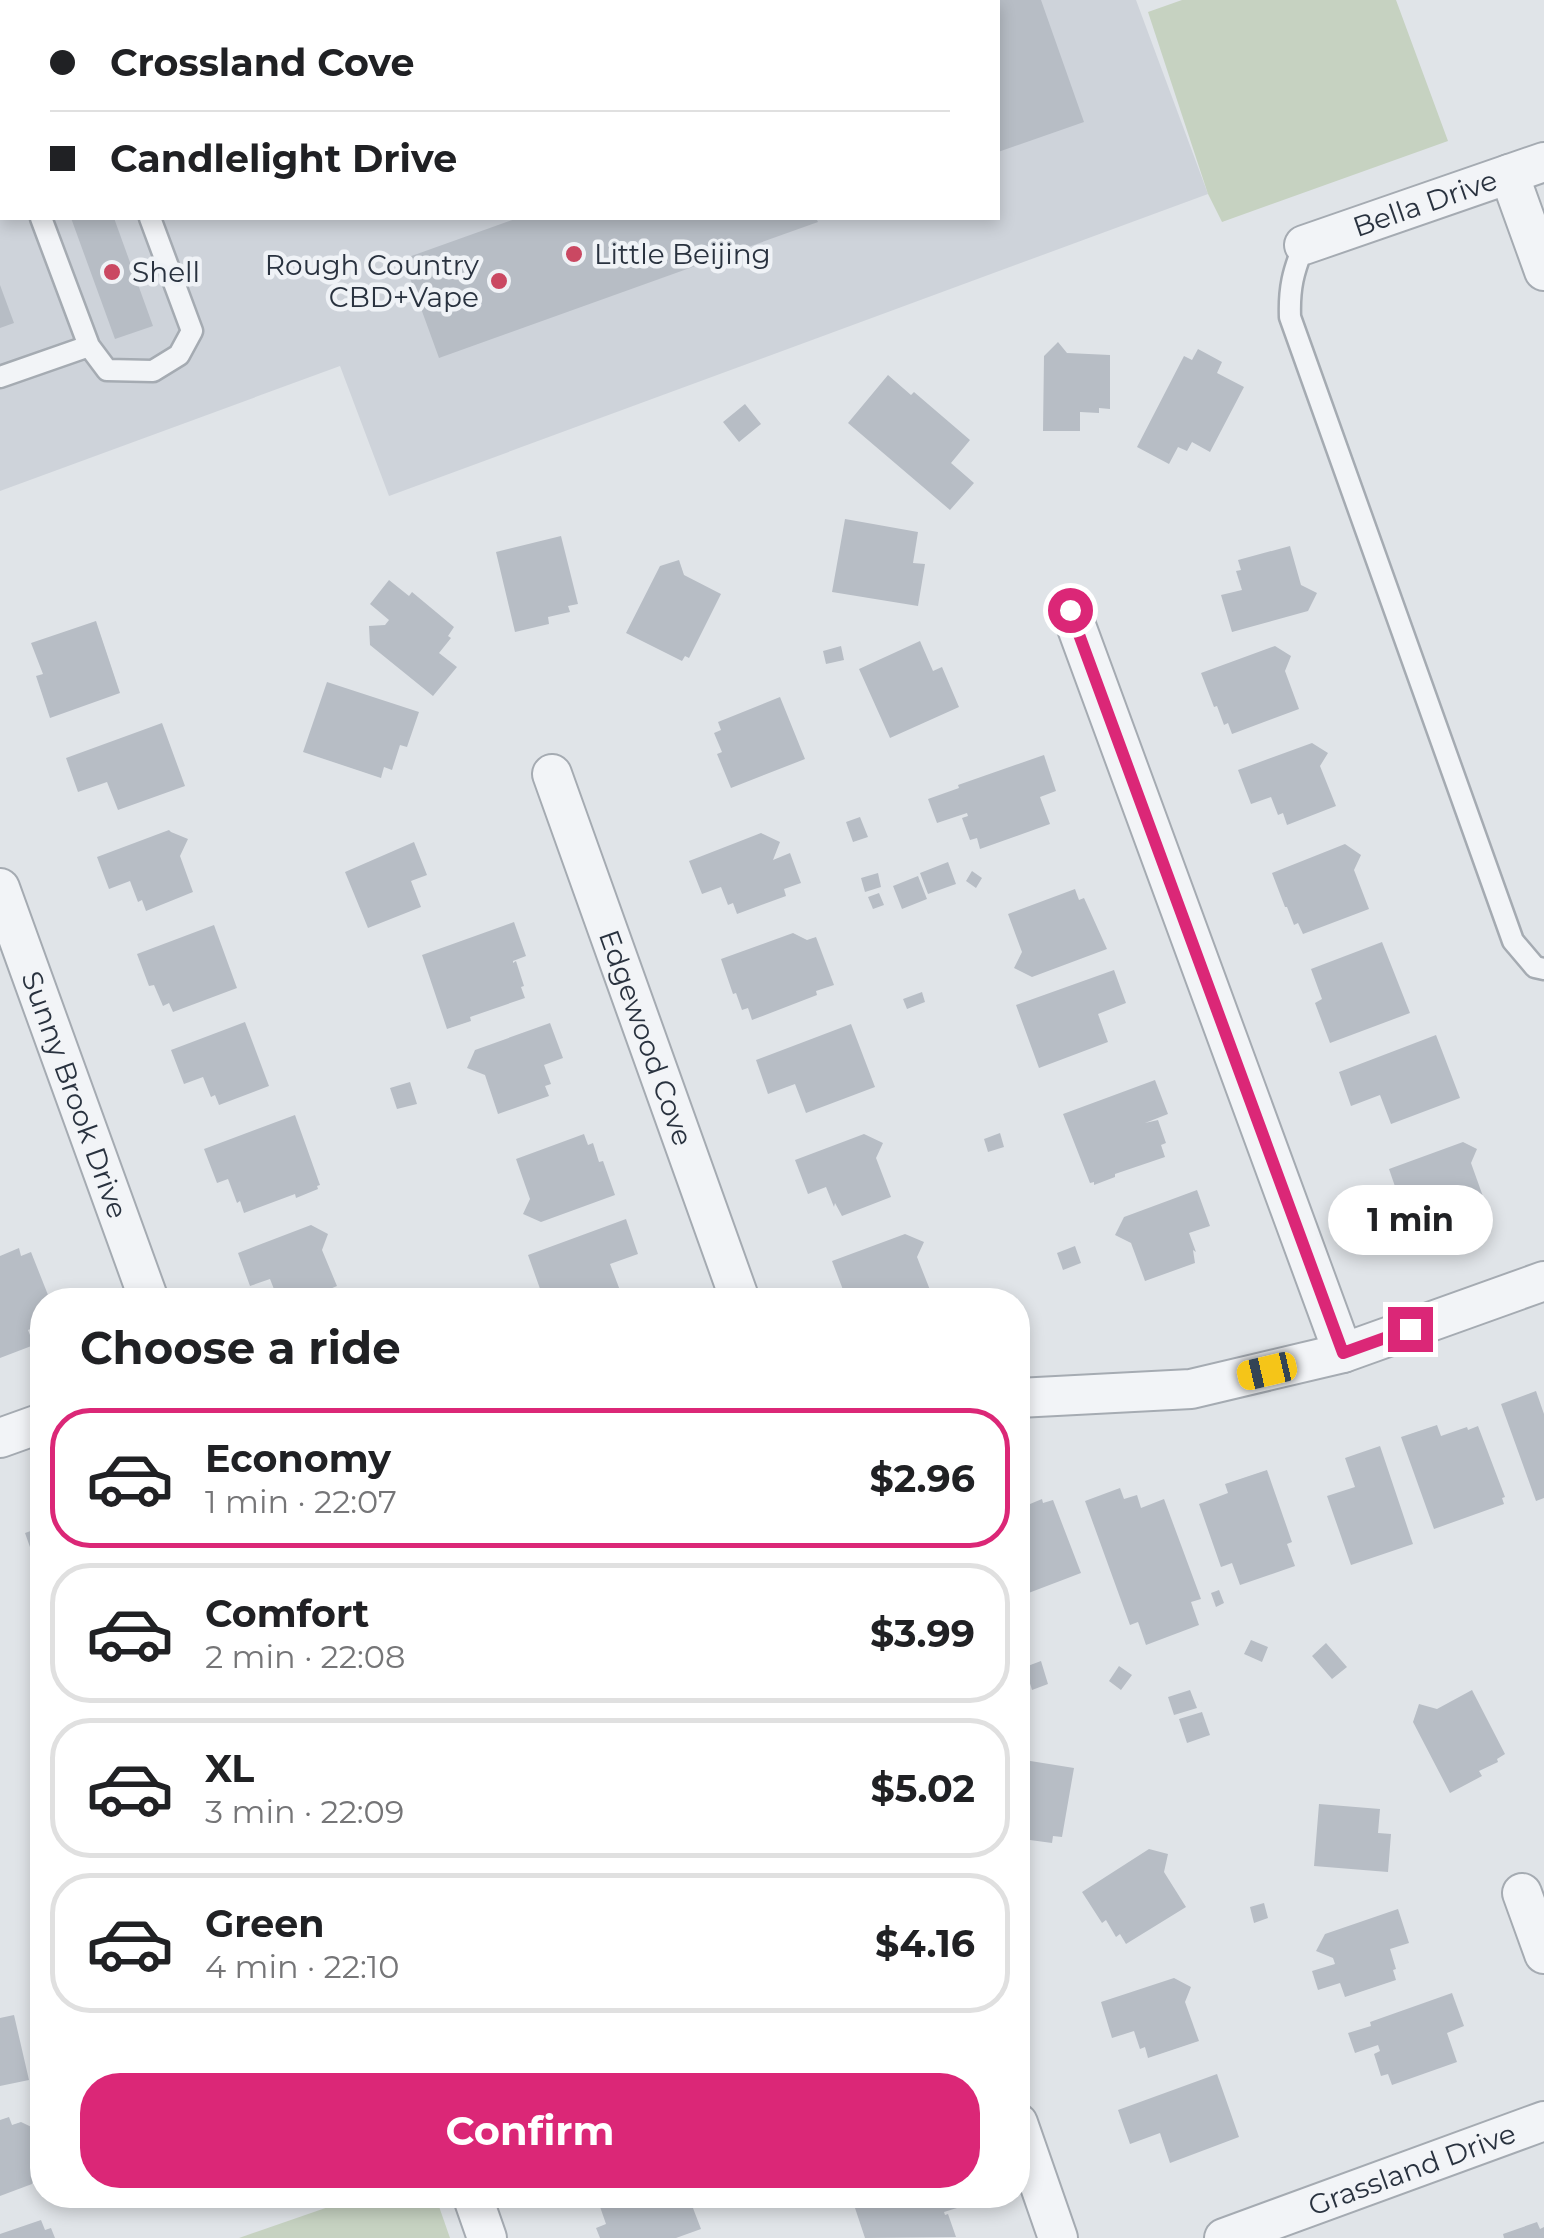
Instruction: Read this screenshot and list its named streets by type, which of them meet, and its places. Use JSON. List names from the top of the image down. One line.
{"streets":{"street":["Bella Drive","Edgewood Cove","Sunny Brook Drive","Grassland Drive"]},"places":["Little Beijing","Shell","Rough Country CBD+Vape"],"page":{"banner":["Crossland Cove","Candlelight Drive"],"bubble":"1 min","heading":"Choose a ride","list":[{"name":"Economy","note":"1 min · 22:07","value":"$2.96"},{"name":"Comfort","note":"2 min · 22:08","value":"$3.99"},{"name":"XL","note":"3 min · 22:09","value":"$5.02"},{"name":"Green","note":"4 min · 22:10","value":"$4.16"}],"buttons":"Confirm"}}
